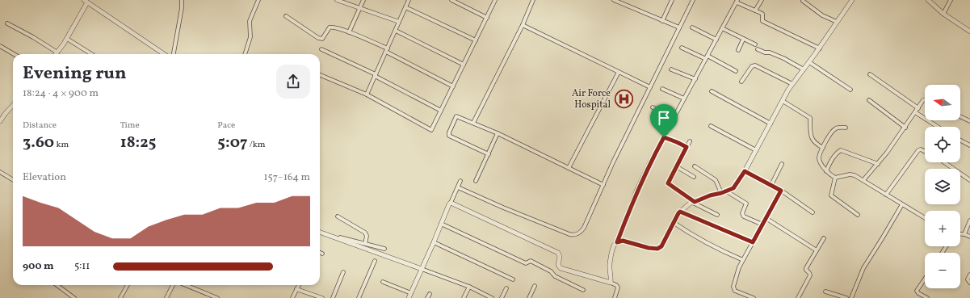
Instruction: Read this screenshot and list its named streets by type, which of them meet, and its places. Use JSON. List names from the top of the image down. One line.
{"places":{"hospital":["Air Force Hospital"]},"north":"left","page":{"heading":["Evening run","18:24 · 4 × 900 m"],"map_buttons":["+","−"],"stats":[["Distance","3.60 km"],["Time","18:25"],["Pace","5:07 /km"]],"chart":["Elevation","157–164 m"],"list":[{"name":"900 m","note":"5:11"}]}}
